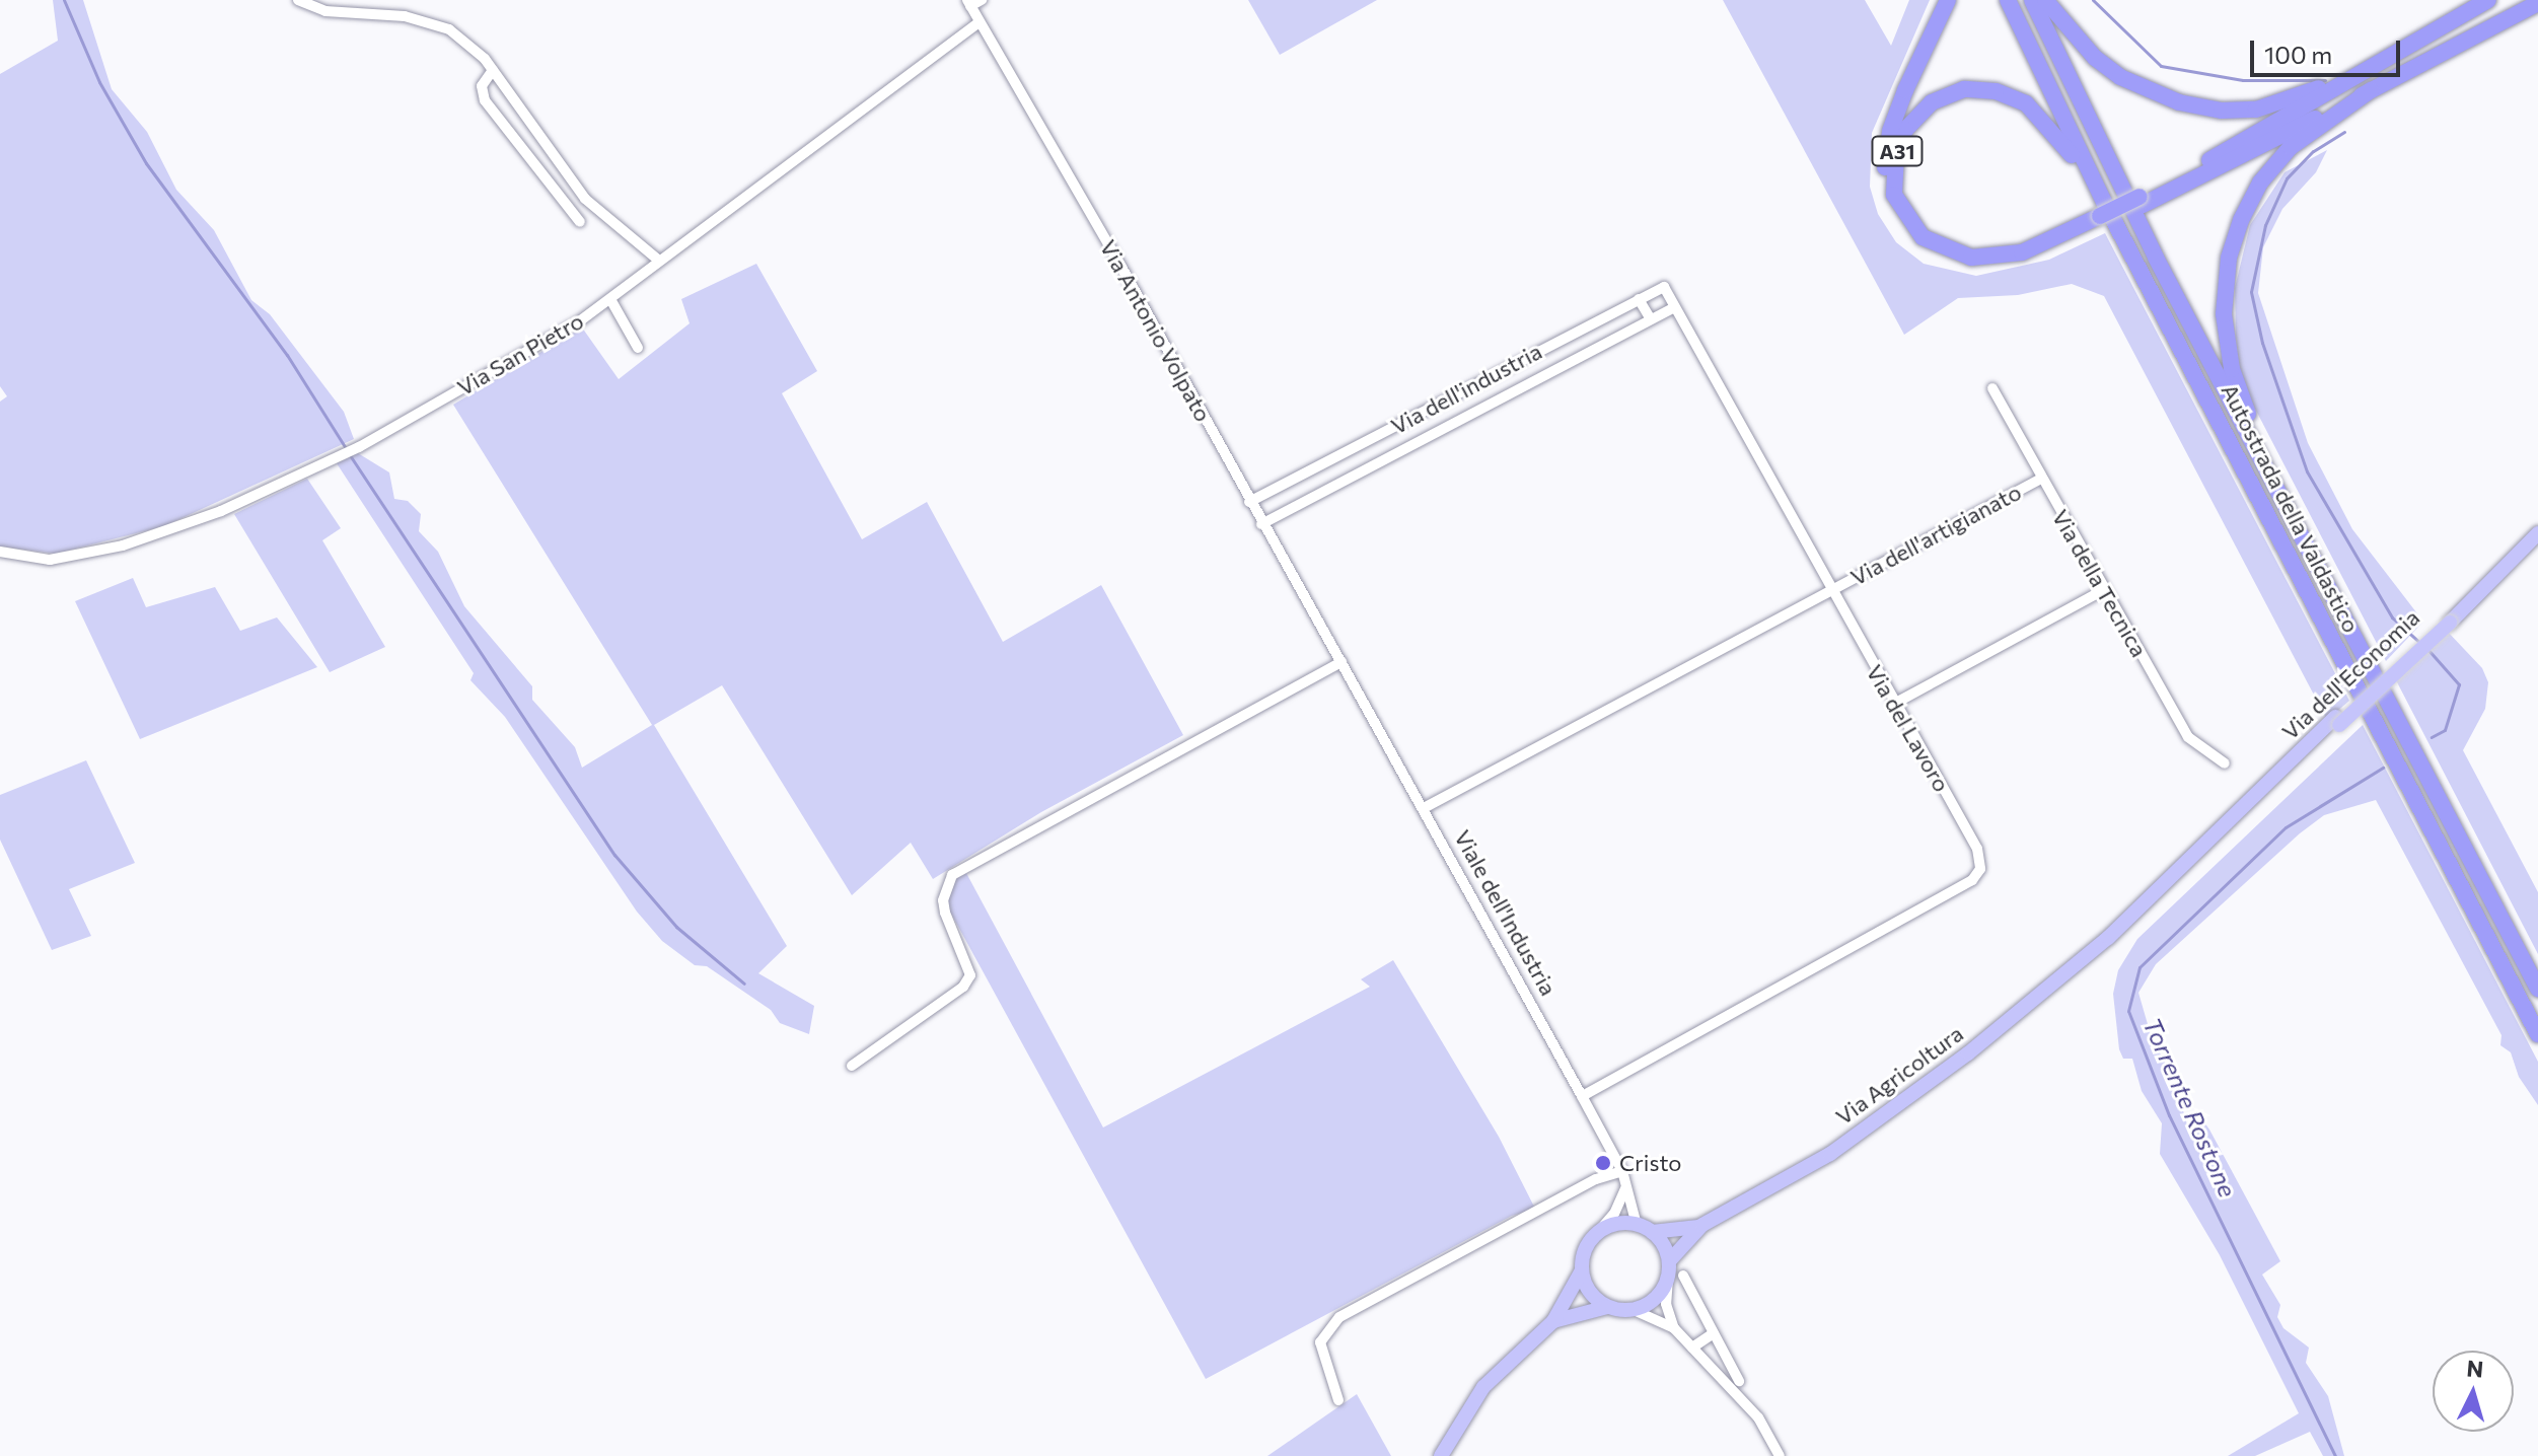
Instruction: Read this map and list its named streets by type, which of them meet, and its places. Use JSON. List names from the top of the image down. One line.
{"streets":{"highway":["A31","Autostrada della Valdastico"],"main road":["Via dell'Economia","Via Agricoltura"],"street":["Via Antonio Volpato","Via San Pietro","Via dell'industria","Via dell'artigianato","Via della Tecnica","Via del Lavoro","Viale dell'Industria"]},"crossings":[["A31","Autostrada della Valdastico"],["Via Antonio Volpato","Via San Pietro"],["Via Antonio Volpato","Via dell'industria"],["Via Antonio Volpato","Viale dell'Industria"],["Via dell'artigianato","Via della Tecnica"],["Via dell'artigianato","Via del Lavoro"],["Via dell'Economia","Via Agricoltura"],["Via del Lavoro","Viale dell'Industria"],["Viale dell'Industria","Via Agricoltura"]],"water":["Torrente Rostone"],"places":["Cristo"],"scale_bar":"100 m","north":"top"}
